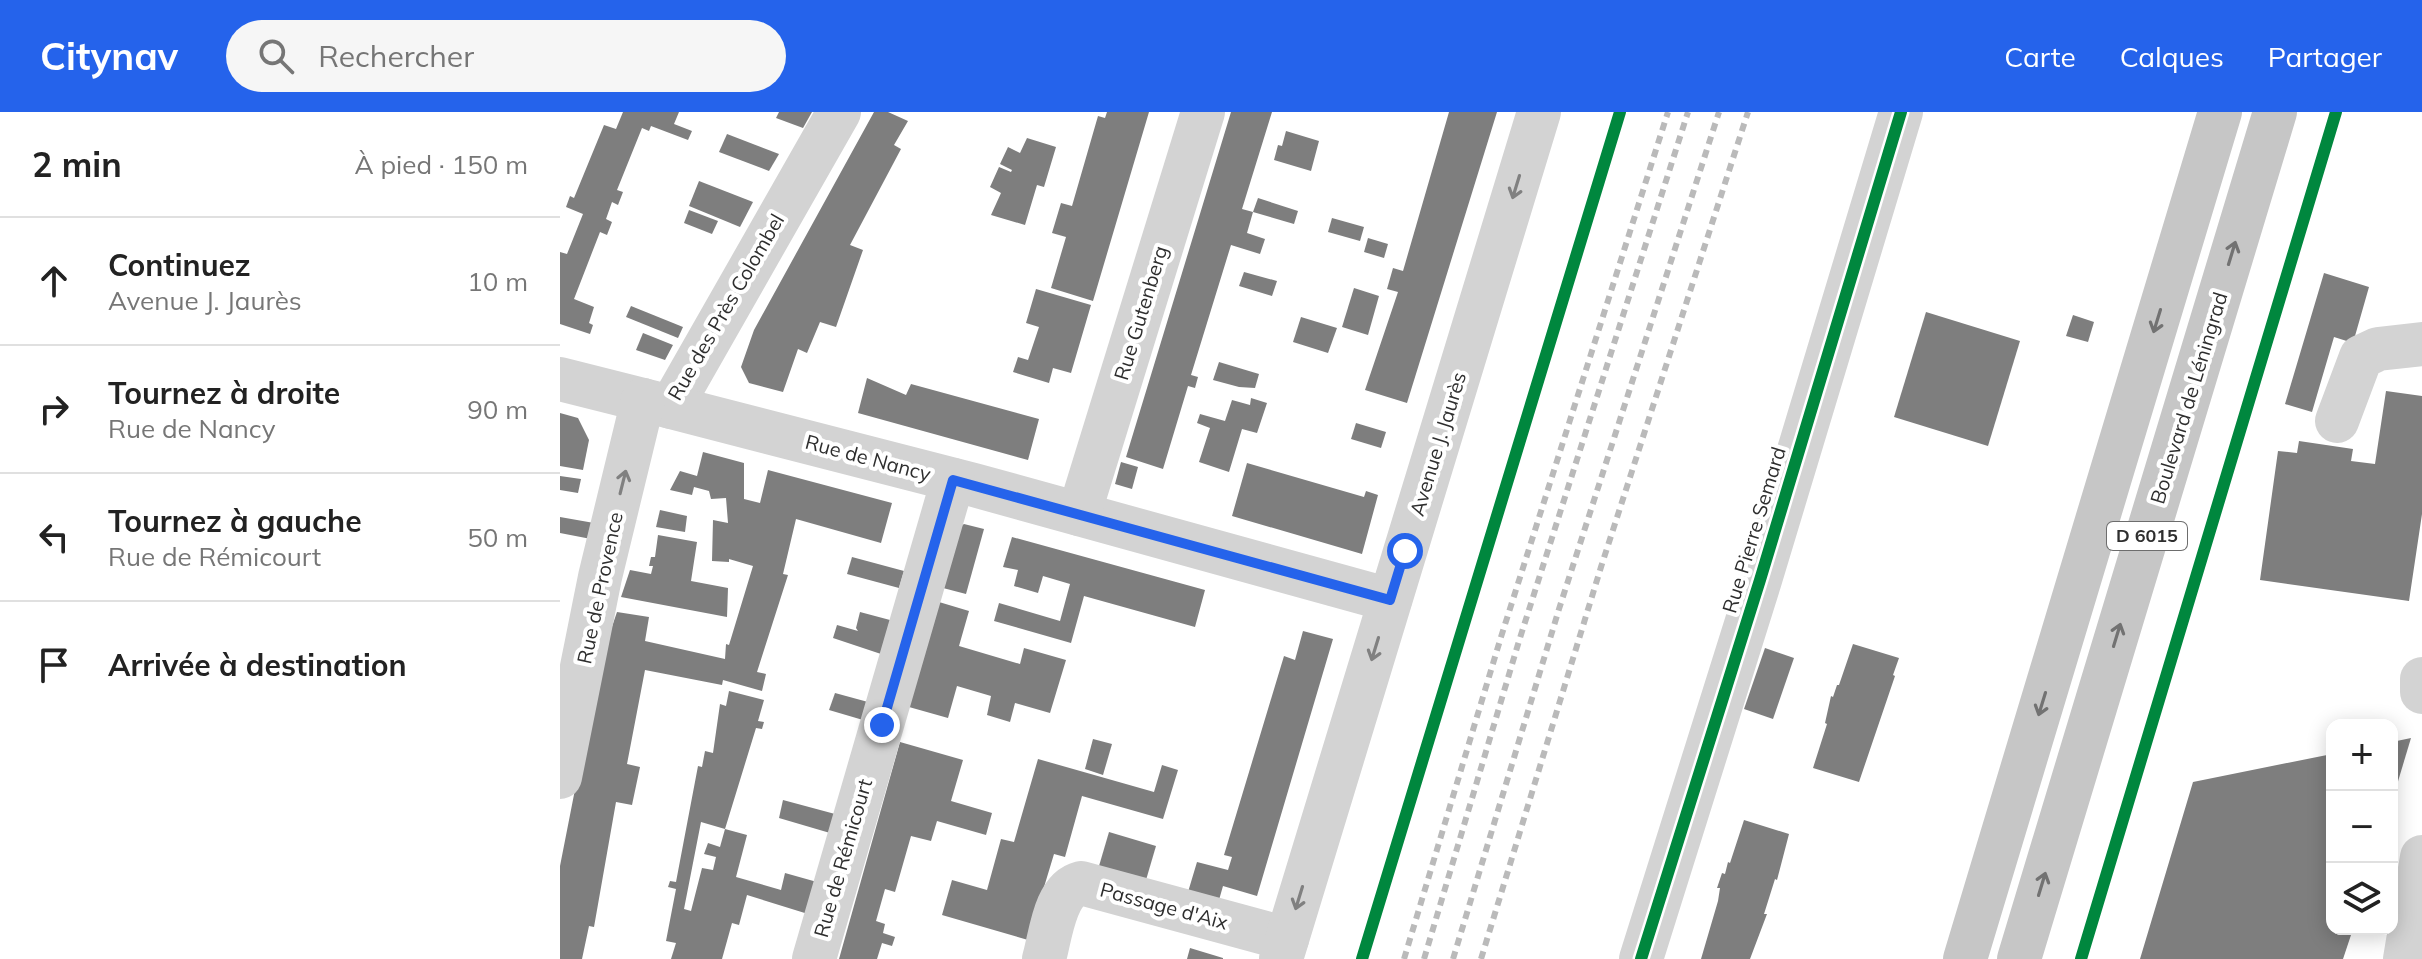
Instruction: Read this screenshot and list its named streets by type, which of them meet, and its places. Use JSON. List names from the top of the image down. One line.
{"streets":{"main road":["Boulevard de Léningrad","D 6015"],"street":["Rue des Près Colombel","Rue Gutenberg","Avenue J. Jaurès","Rue de Nancy","Rue Pierre Semard","Rue de Provence","Rue de Rémicourt","Passage d'Aix"]},"crossings":[["Rue des Près Colombel","Rue de Nancy"],["Rue des Près Colombel","Rue de Provence"],["Rue Gutenberg","Rue de Nancy"],["Avenue J. Jaurès","Rue de Nancy"],["Avenue J. Jaurès","Passage d'Aix"],["Rue de Nancy","Rue de Provence"],["Rue de Nancy","Rue de Rémicourt"]],"one_way":["Avenue J. Jaurès","Rue de Provence"],"page":{"header":"Citynav","search":"Rechercher","nav":["Carte","Calques","Partager"],"heading":["2 min","À pied · 150 m"],"list":[["Continuez","Avenue J. Jaurès","10 m"],["Tournez à droite","Rue de Nancy","90 m"],["Tournez à gauche","Rue de Rémicourt","50 m"],"Arrivée à destination"],"map_buttons":["+","−"]}}
